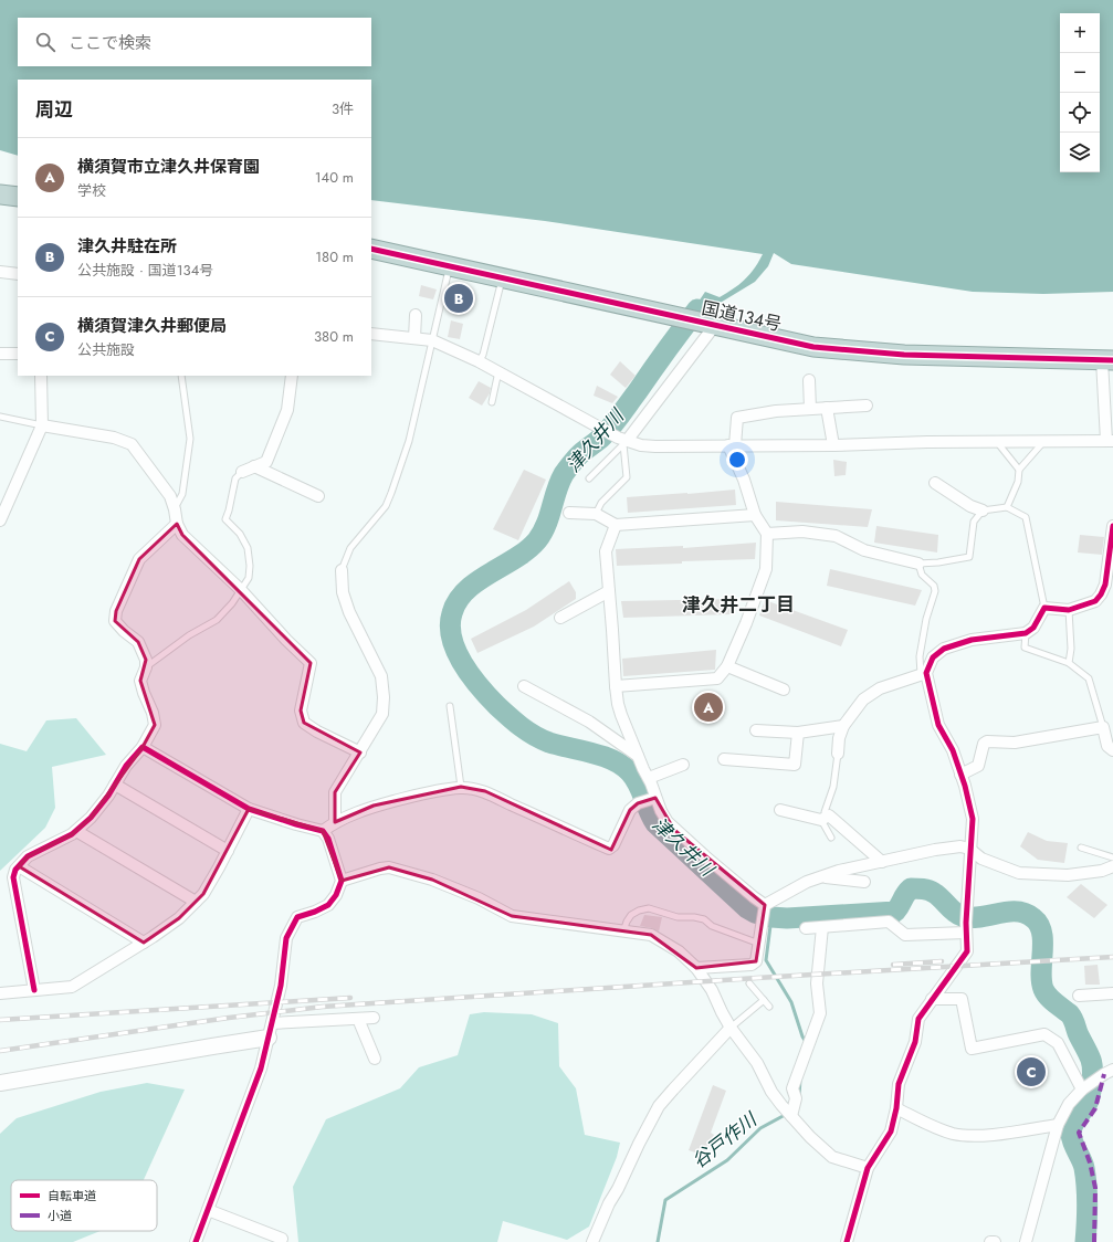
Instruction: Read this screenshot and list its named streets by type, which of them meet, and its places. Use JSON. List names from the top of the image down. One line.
{"streets":{"highway":["国道134号"]},"districts":["津久井二丁目"],"water":["津久井川","谷戸作川"],"legend":["自転車道","小道"],"page":{"map_buttons":["+","−"],"search":"ここで検索","heading":["周辺","3件"],"list":[{"mark":"A","name":"横須賀市立津久井保育園","note":"学校","value":"140 m"},{"mark":"B","name":"津久井駐在所","note":"公共施設 · 国道134号","value":"180 m"},{"mark":"C","name":"横須賀津久井郵便局","note":"公共施設","value":"380 m"}],"pins":["B","A","C"]}}
